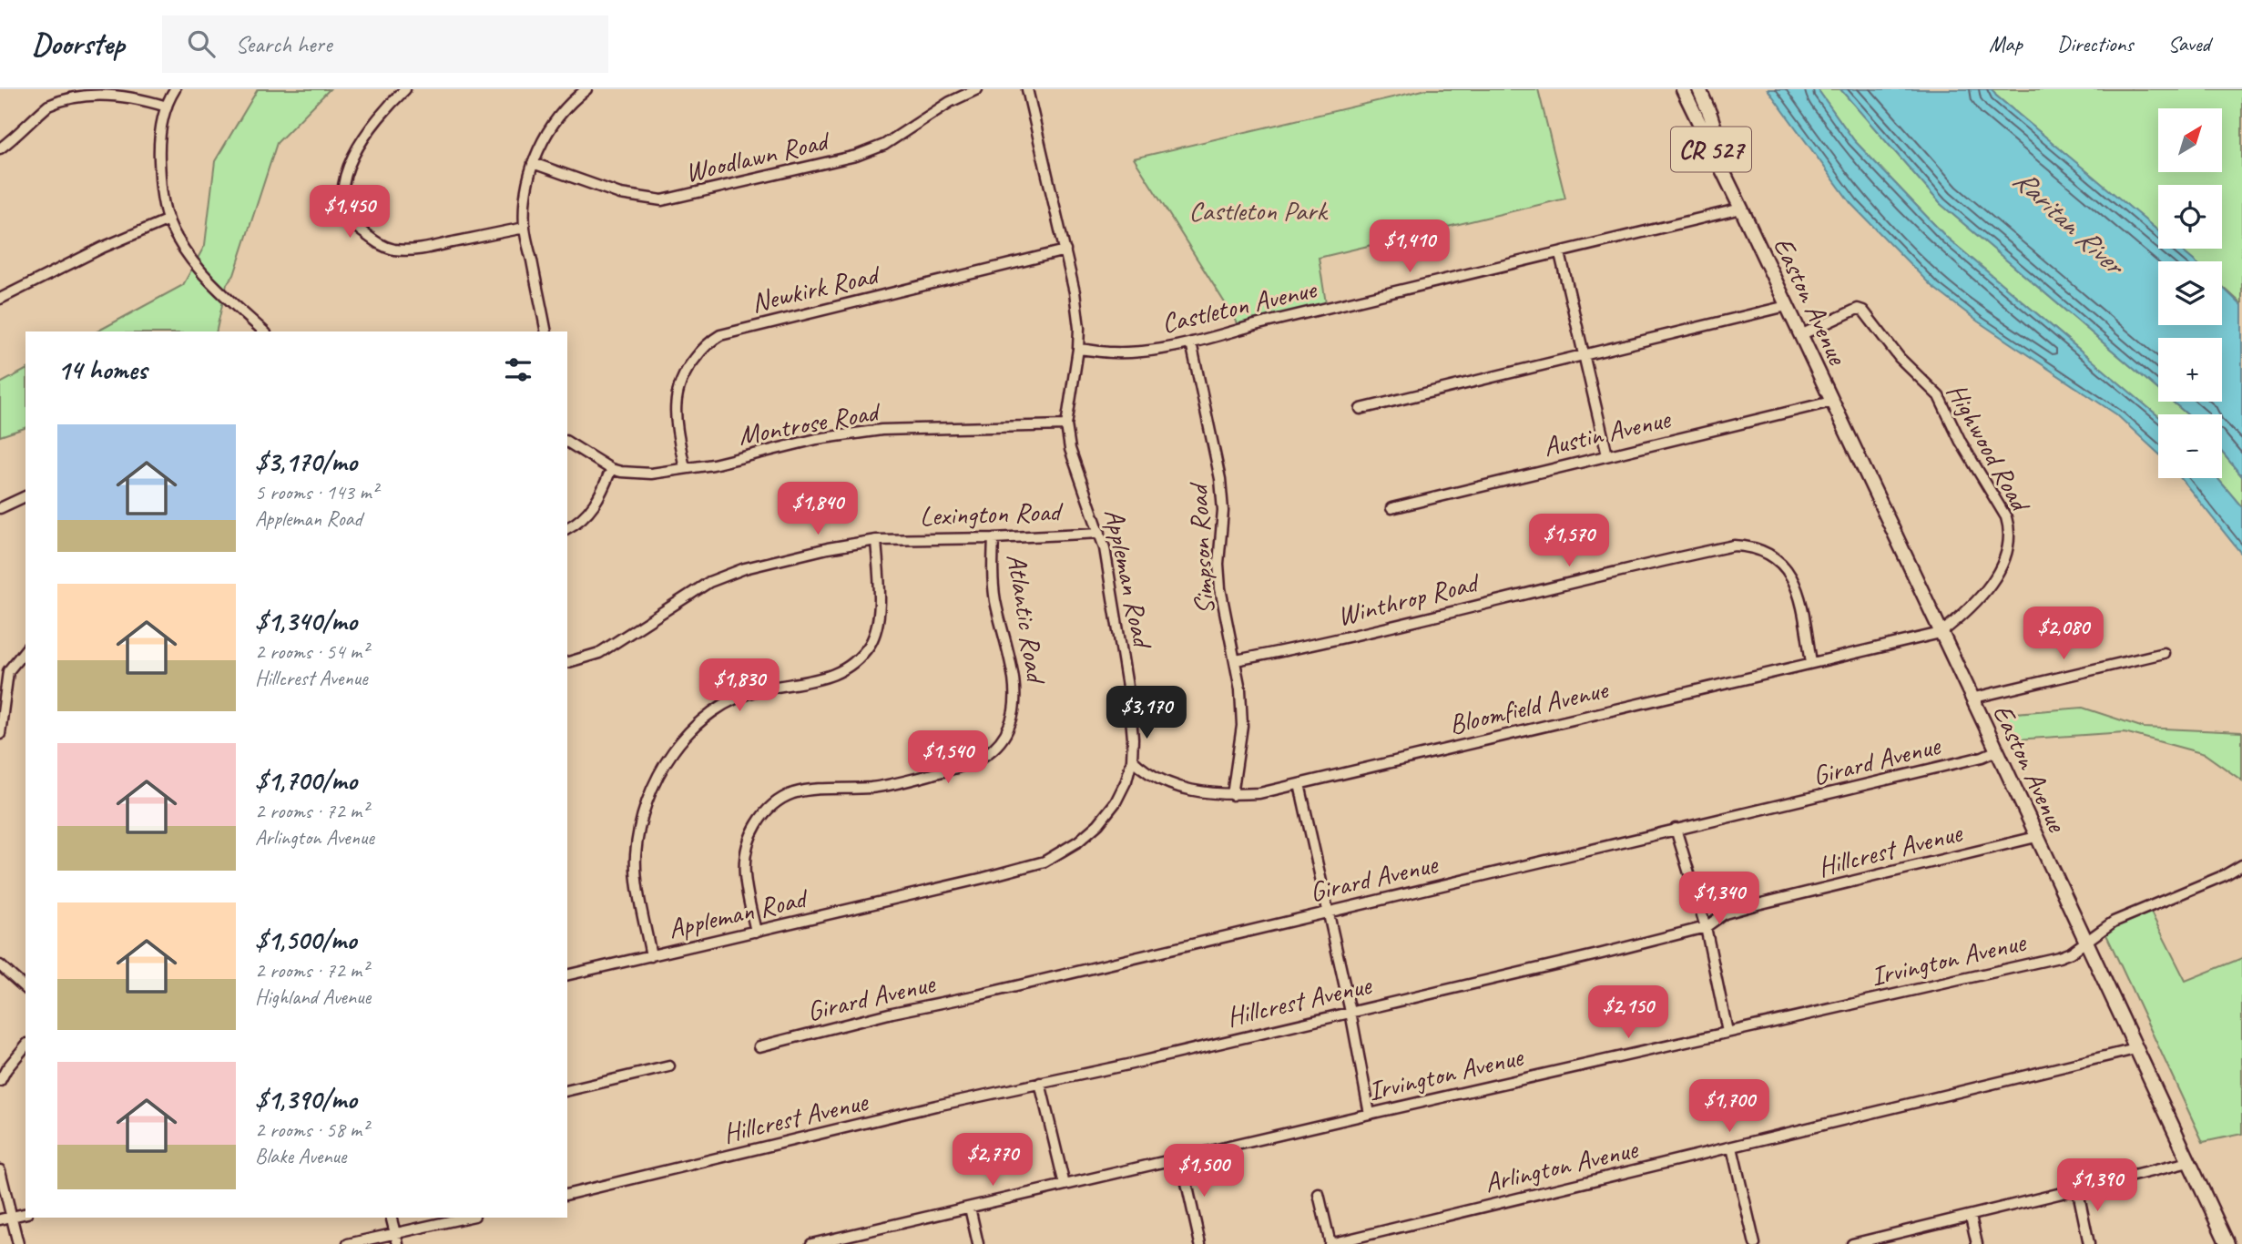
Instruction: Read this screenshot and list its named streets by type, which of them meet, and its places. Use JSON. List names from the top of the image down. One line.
{"streets":{"main road":["CR 527","Easton Avenue"],"street":["Woodlawn Road","Newkirk Road","Castleton Avenue","Montrose Road","Austin Avenue","Highwood Road","Lexington Road","Simpson Road","Appleman Road","Winthrop Road","Atlantic Road","Bloomfield Avenue","Girard Avenue","Hillcrest Avenue","Irvington Avenue","Arlington Avenue"]},"crossings":[["Newkirk Road","Montrose Road"],["Newkirk Road","Appleman Road"],["Easton Avenue","Castleton Avenue"],["Easton Avenue","Austin Avenue"],["Easton Avenue","Highwood Road"],["Easton Avenue","Bloomfield Avenue"],["Easton Avenue","Girard Avenue"],["Easton Avenue","Hillcrest Avenue"],["Easton Avenue","Irvington Avenue"],["Easton Avenue","Arlington Avenue"],["Castleton Avenue","Simpson Road"],["Castleton Avenue","Appleman Road"],["Montrose Road","Appleman Road"],["Highwood Road","Bloomfield Avenue"],["Lexington Road","Appleman Road"],["Lexington Road","Atlantic Road"],["Simpson Road","Winthrop Road"],["Simpson Road","Bloomfield Avenue"],["Appleman Road","Atlantic Road"],["Appleman Road","Bloomfield Avenue"],["Winthrop Road","Bloomfield Avenue"]],"water":["Raritan River"],"parks":["Castleton Park"],"north":"top right","page":{"header":"Doorstep","search":"Search here","nav":["Map","Directions","Saved"],"map_buttons":["+","−"],"price":["$1,450","$1,410","$1,840","$1,570","$2,080","$1,830","$3,170","$1,540","$1,340","$2,150","$1,700","$2,770","$1,500","$1,390"],"heading":"14 homes","list":[{"name":"$3,170/mo","note":"5 rooms · 143 m² · Appleman Road"},{"name":"$1,340/mo","note":"2 rooms · 54 m² · Hillcrest Avenue"},{"name":"$1,700/mo","note":"2 rooms · 72 m² · Arlington Avenue"},{"name":"$1,500/mo","note":"2 rooms · 72 m² · Highland Avenue"},{"name":"$1,390/mo","note":"2 rooms · 58 m² · Blake Avenue"}]}}
